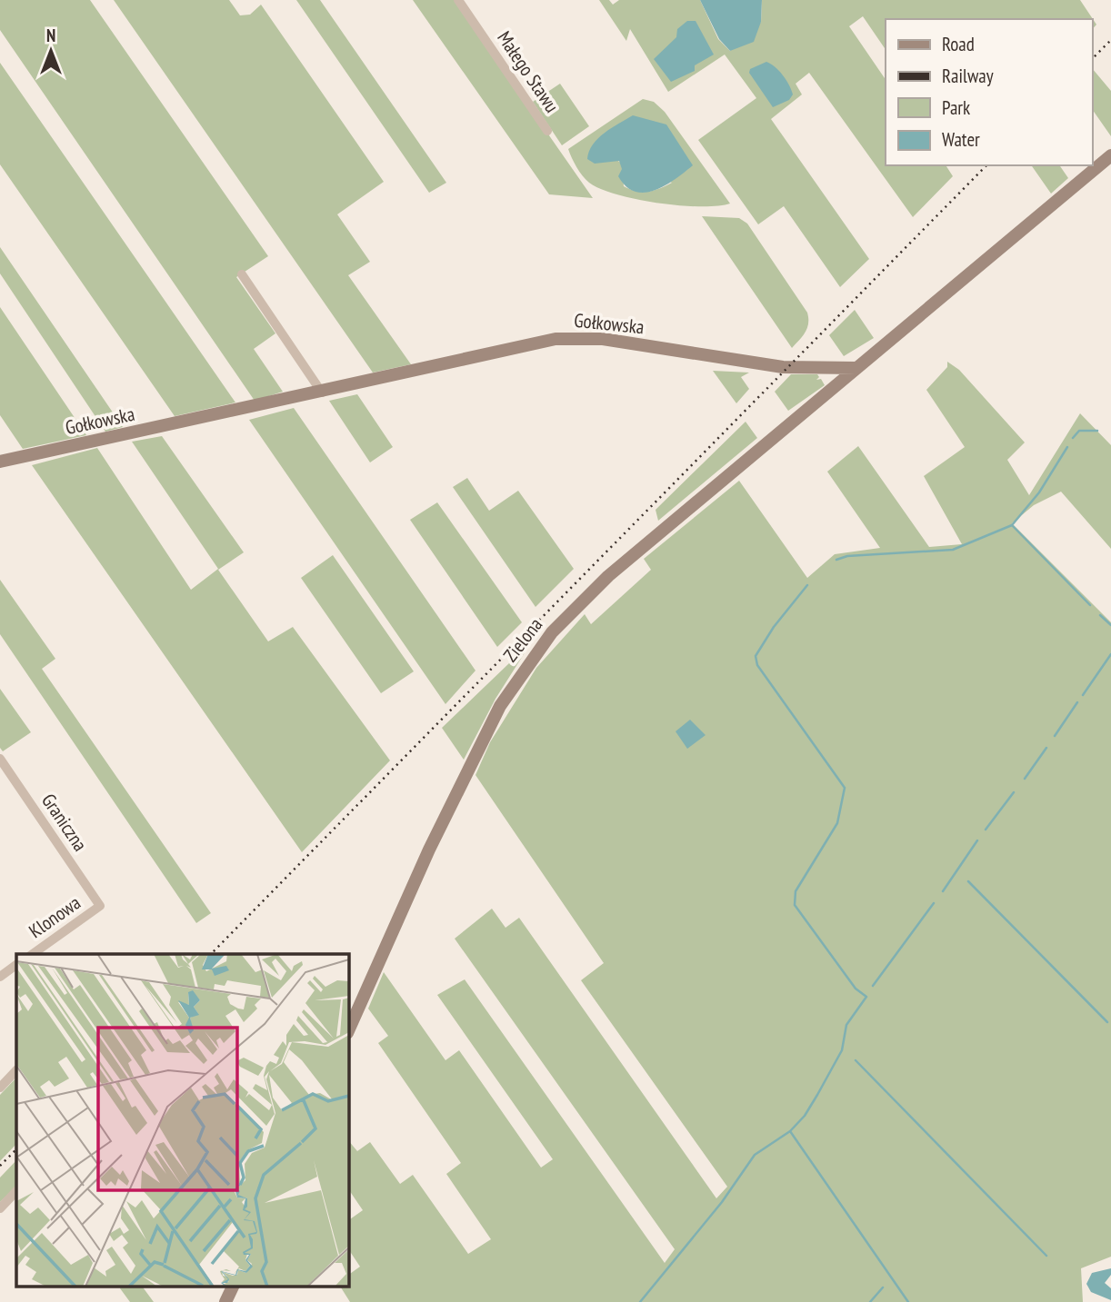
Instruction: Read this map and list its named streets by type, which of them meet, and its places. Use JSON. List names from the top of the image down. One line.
{"streets":{"street":["Małego Stawu","Gołkowska","Zielona","Graniczna","Klonowa"]},"crossings":[["Gołkowska","Zielona"],["Graniczna","Klonowa"]],"legend":["Road","Railway","Park","Water"],"north":"top"}
